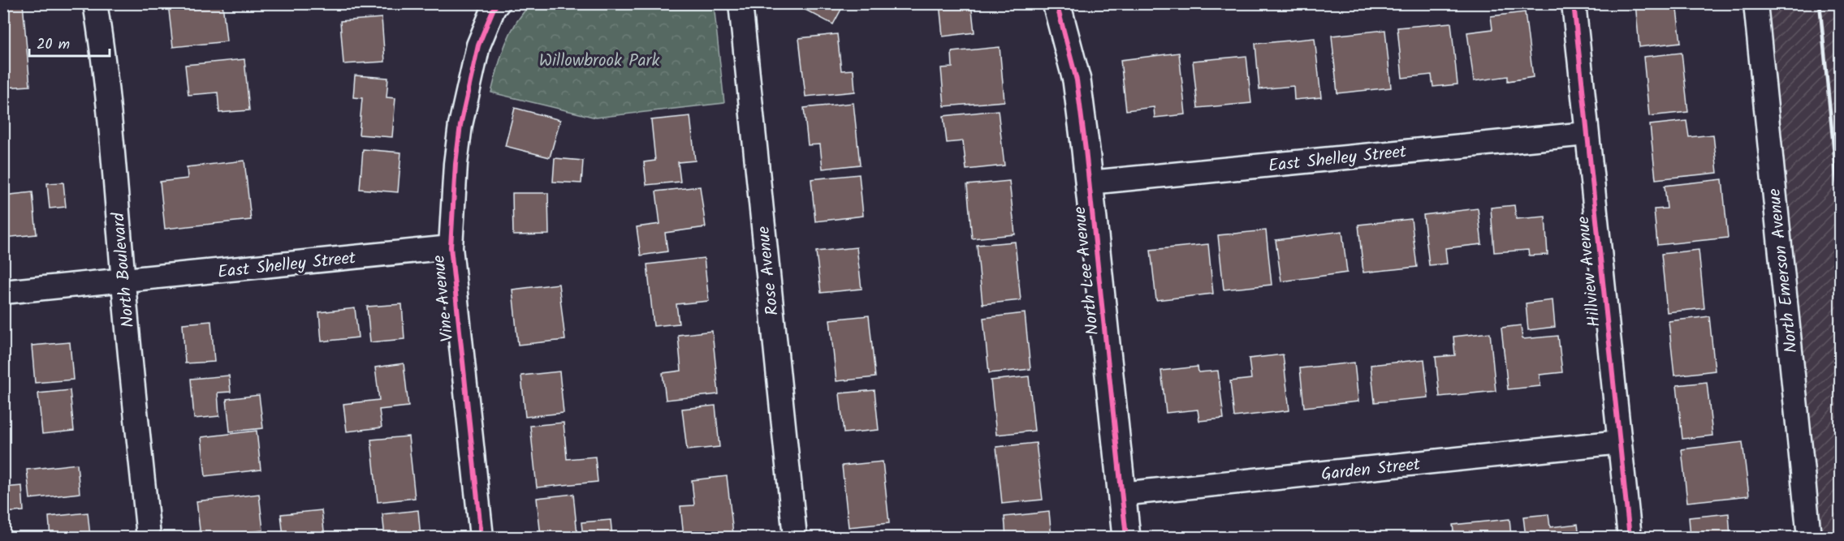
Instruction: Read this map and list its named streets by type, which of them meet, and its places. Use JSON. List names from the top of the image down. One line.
{"streets":{"street":["East Shelley Street","North Boulevard","Rose Avenue","North Lee Avenue","North Emerson Avenue","Hillview Avenue","Vine Avenue","Garden Street"]},"crossings":[["East Shelley Street","North Boulevard"],["East Shelley Street","North Lee Avenue"],["East Shelley Street","Hillview Avenue"],["East Shelley Street","Vine Avenue"],["North Lee Avenue","Garden Street"],["Hillview Avenue","Garden Street"]],"parks":["Willowbrook Park"],"scale_bar":"20 m"}
